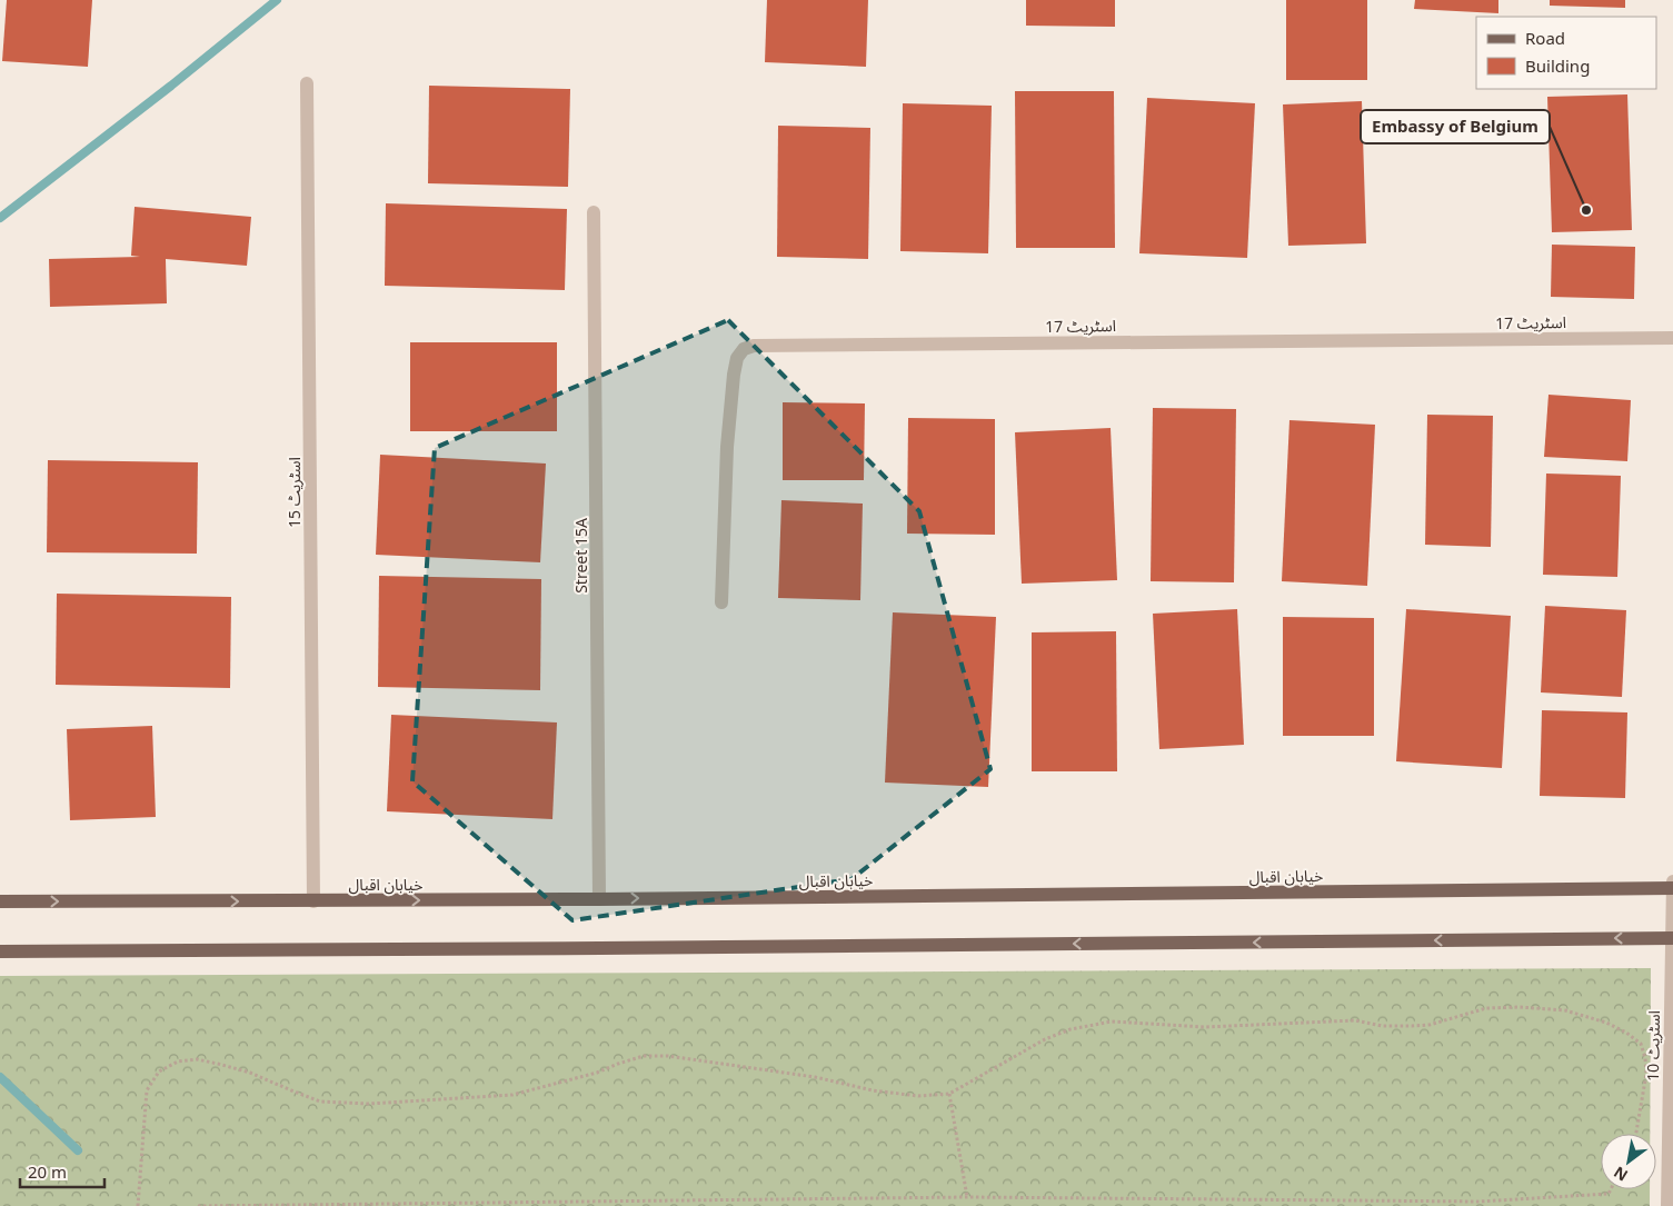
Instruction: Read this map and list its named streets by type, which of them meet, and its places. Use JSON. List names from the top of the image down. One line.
{"streets":{"main road":["خیابان اقبال"],"street":["اسٹریٹ 17","اسٹریٹ 15","Street 15A","اسٹریٹ 10"]},"crossings":[["اسٹریٹ 15","خیابان اقبال"],["Street 15A","خیابان اقبال"],["خیابان اقبال","اسٹریٹ 10"]],"places":["Embassy of Belgium"],"legend":["Road","Building"],"scale_bar":"20 m","north":"bottom left"}
